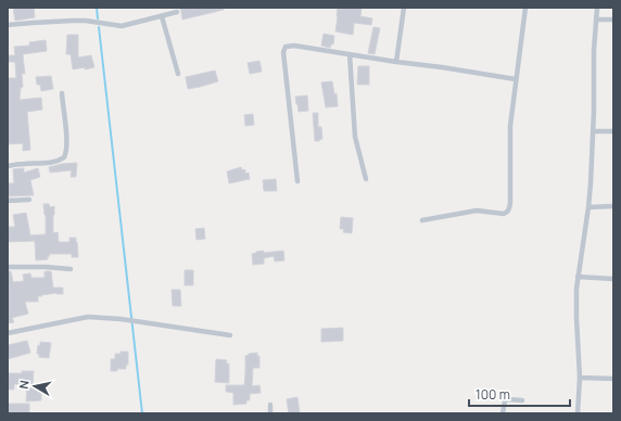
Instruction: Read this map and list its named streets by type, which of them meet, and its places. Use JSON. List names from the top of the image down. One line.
{"scale_bar":"100 m","north":"left"}
